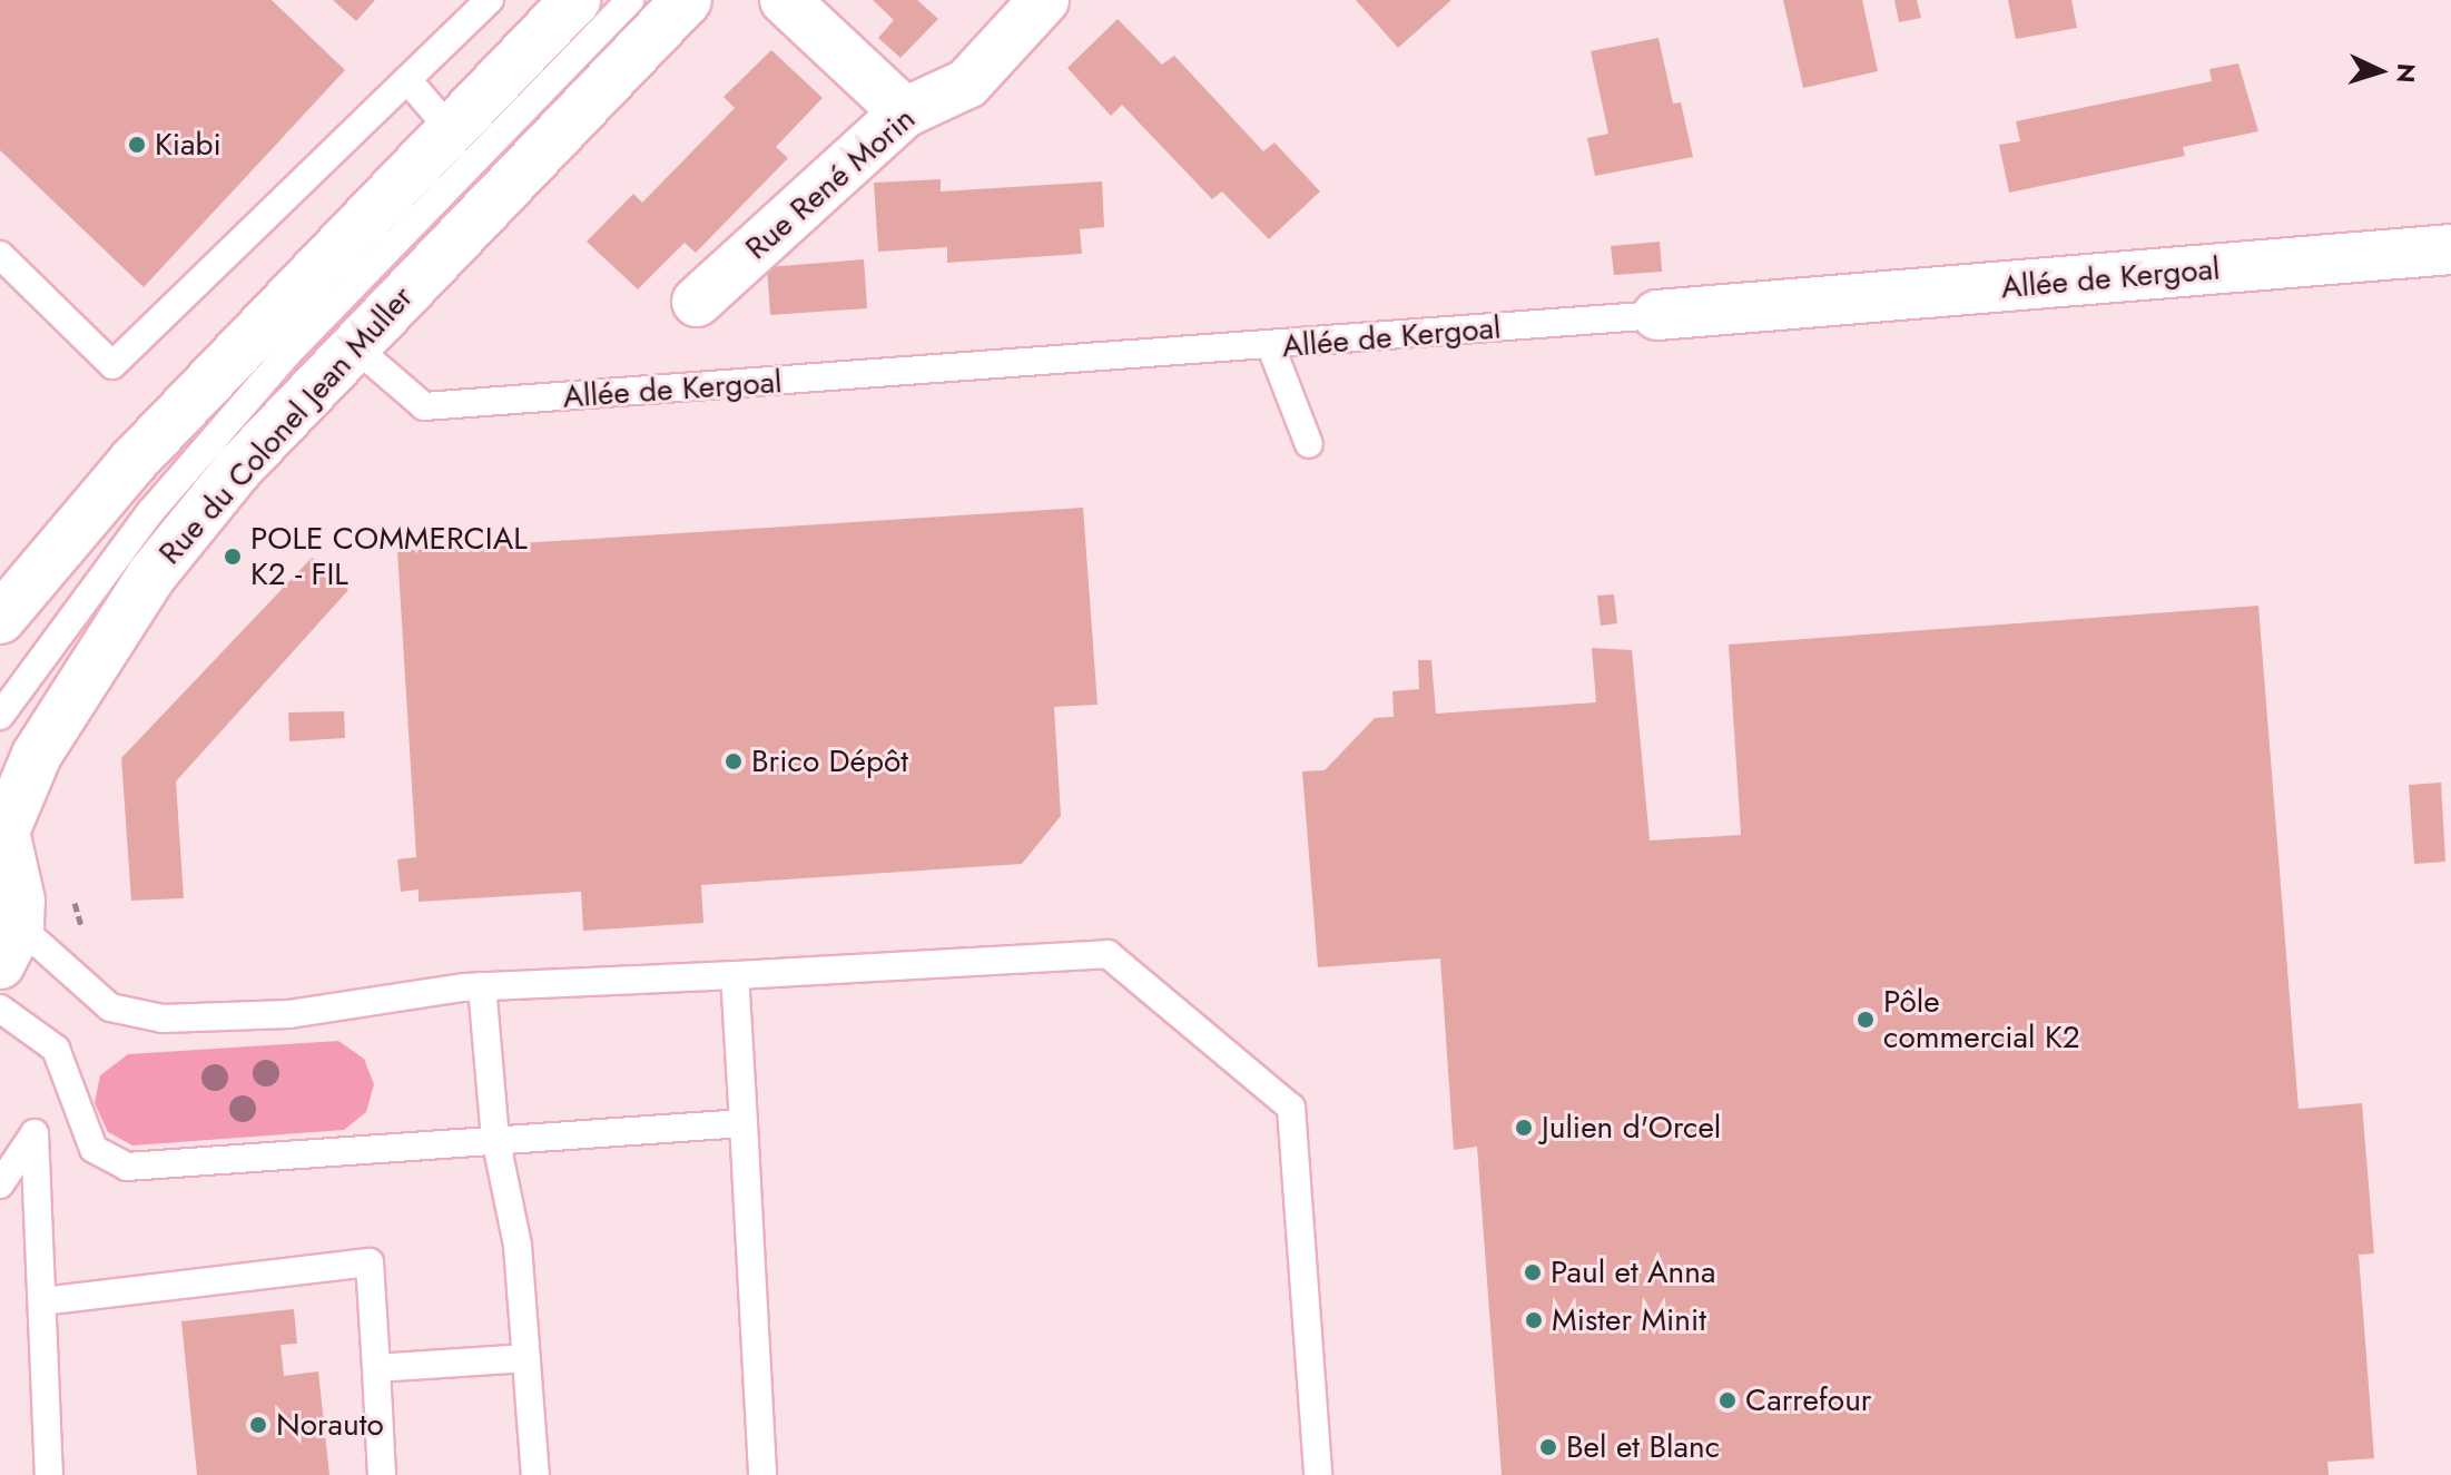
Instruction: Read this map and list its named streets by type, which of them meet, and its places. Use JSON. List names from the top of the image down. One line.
{"streets":{"main road":["Rue René Morin","Allée de Kergoal","Rue du Colonel Jean Muller"]},"crossings":[["Allée de Kergoal","Rue du Colonel Jean Muller"]],"places":["Kiabi","POLE COMMERCIAL K2 - FIL","Brico Dépôt","Pôle commercial K2","Julien d'Orcel","Paul et Anna","Mister Minit","Carrefour","Norauto","Bel et Blanc"],"north":"right"}
